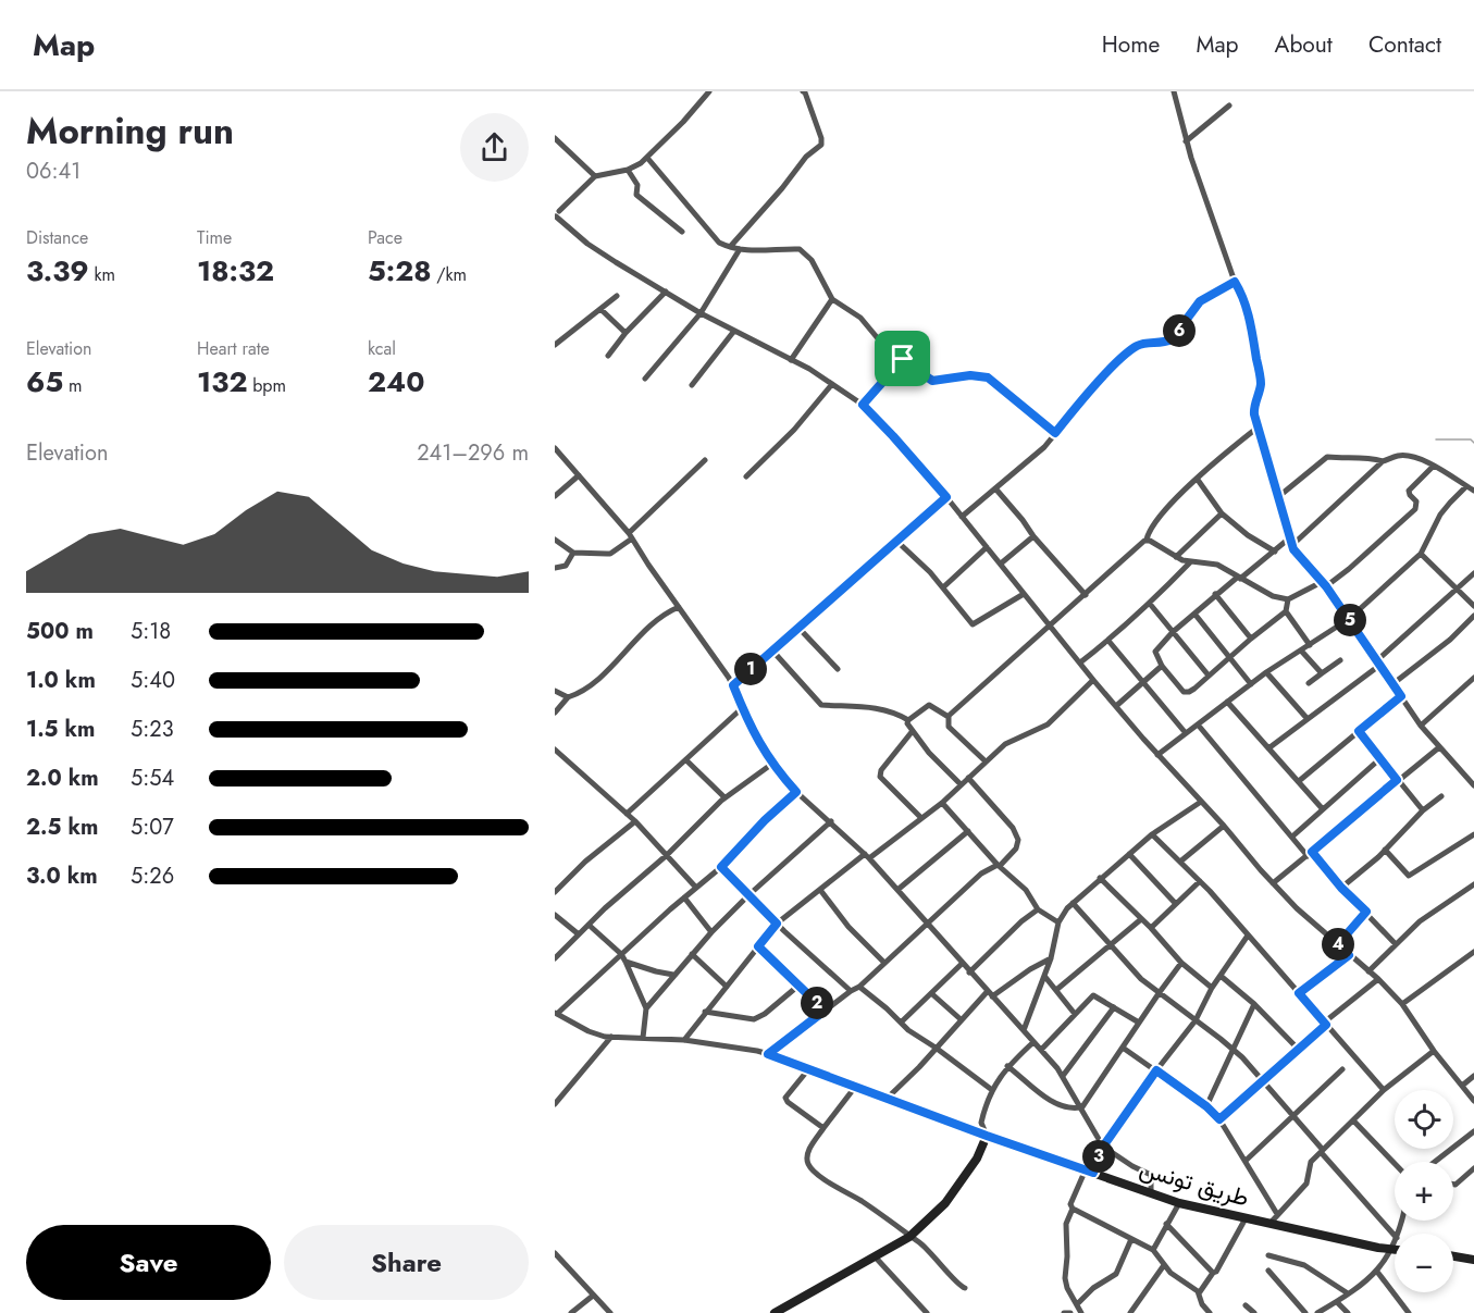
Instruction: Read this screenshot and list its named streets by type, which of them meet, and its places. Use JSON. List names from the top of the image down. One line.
{"streets":{"main road":["طريق تونس"]},"page":{"header":"Map","nav":["Home","Map","About","Contact"],"heading":["Morning run","06:41"],"stats":[["Distance","3.39 km"],["Time","18:32"],["Pace","5:28 /km"],["Elevation","65 m"],["Heart rate","132 bpm"],["kcal","240"]],"pins":["6","5","1","4","2","3"],"chart":["Elevation","241–296 m"],"list":[{"name":"500 m","note":"5:18"},{"name":"1.0 km","note":"5:40"},{"name":"1.5 km","note":"5:23"},{"name":"2.0 km","note":"5:54"},{"name":"2.5 km","note":"5:07"},{"name":"3.0 km","note":"5:26"}],"map_buttons":["+","−"],"buttons":["Save","Share"]}}
